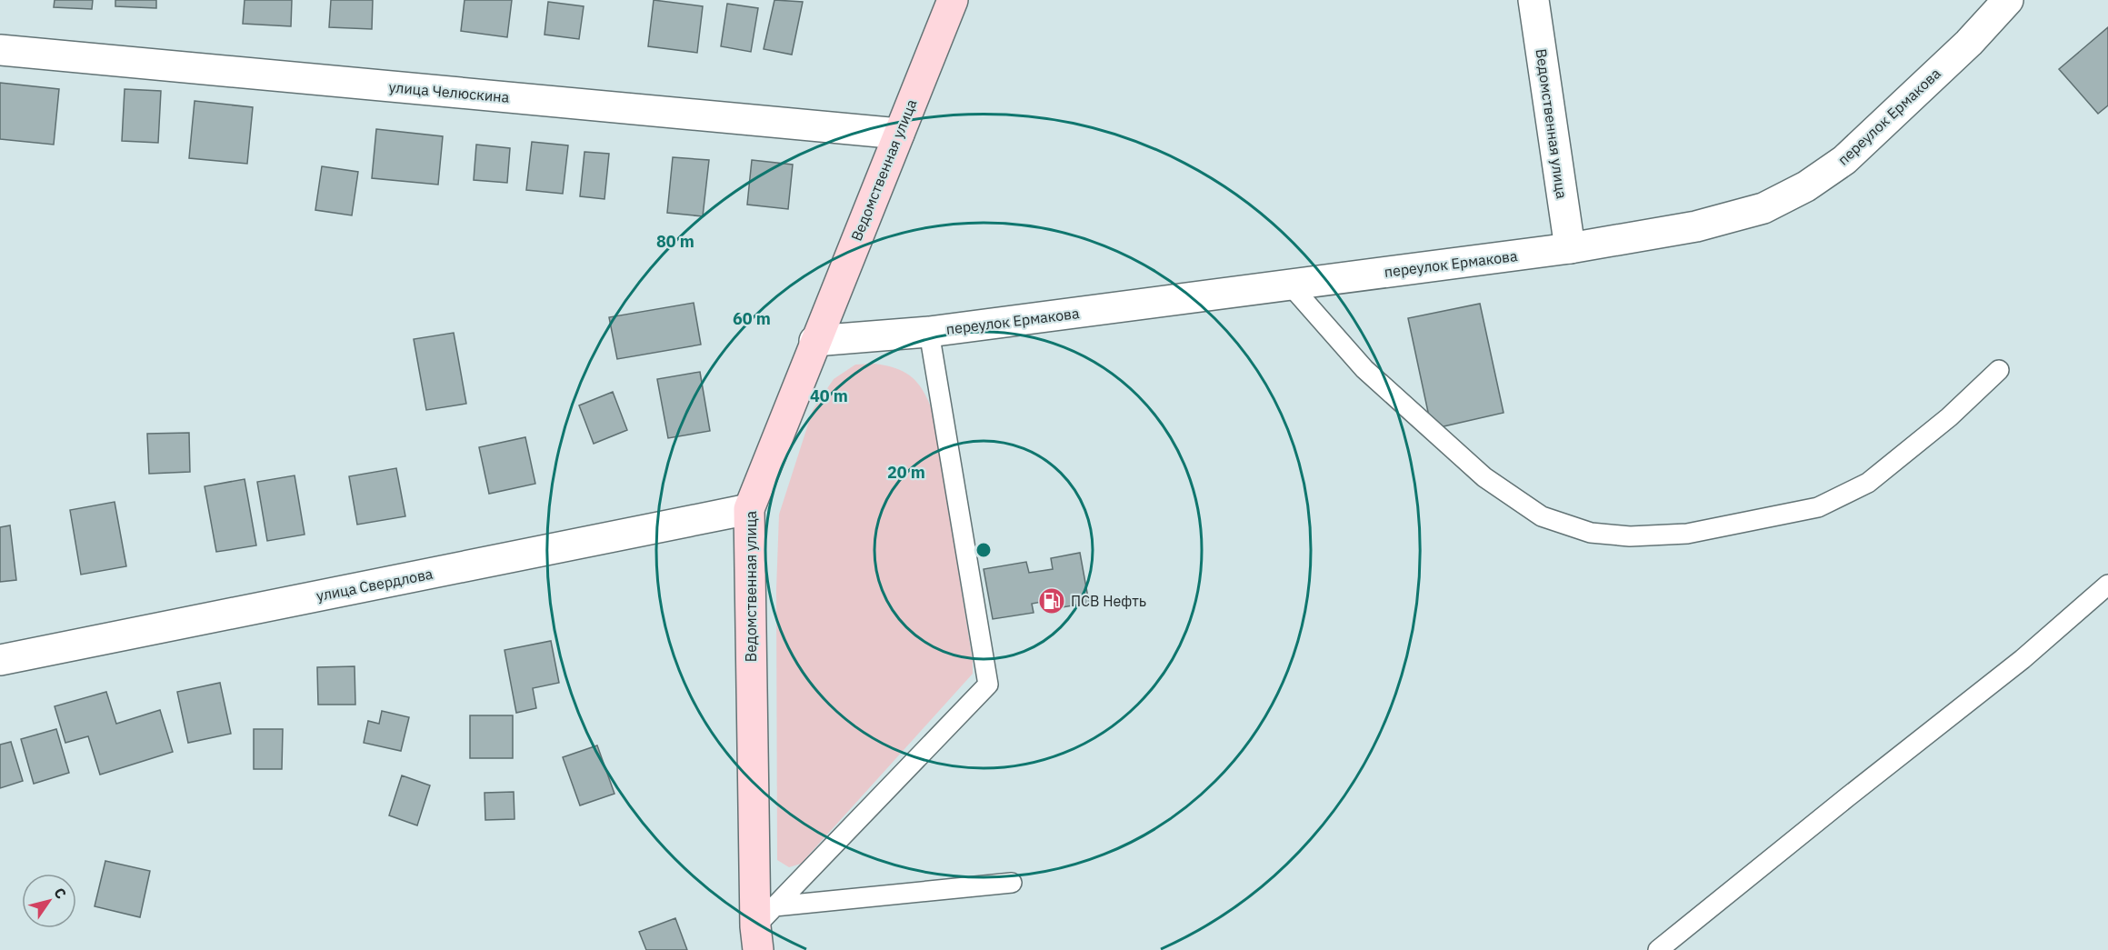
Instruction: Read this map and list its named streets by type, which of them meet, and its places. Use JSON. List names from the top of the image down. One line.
{"streets":{"main road":["Ведомственная улица"],"street":["улица Челюскина","переулок Ермакова","улица Свердлова"]},"crossings":[["улица Челюскина","Ведомственная улица"],["переулок Ермакова","Ведомственная улица"],["Ведомственная улица","улица Свердлова"]],"places":{"fuel station":["ПСВ Нефть"]},"north":"top right","rings":["80 m","60 m","40 m","20 m"]}
